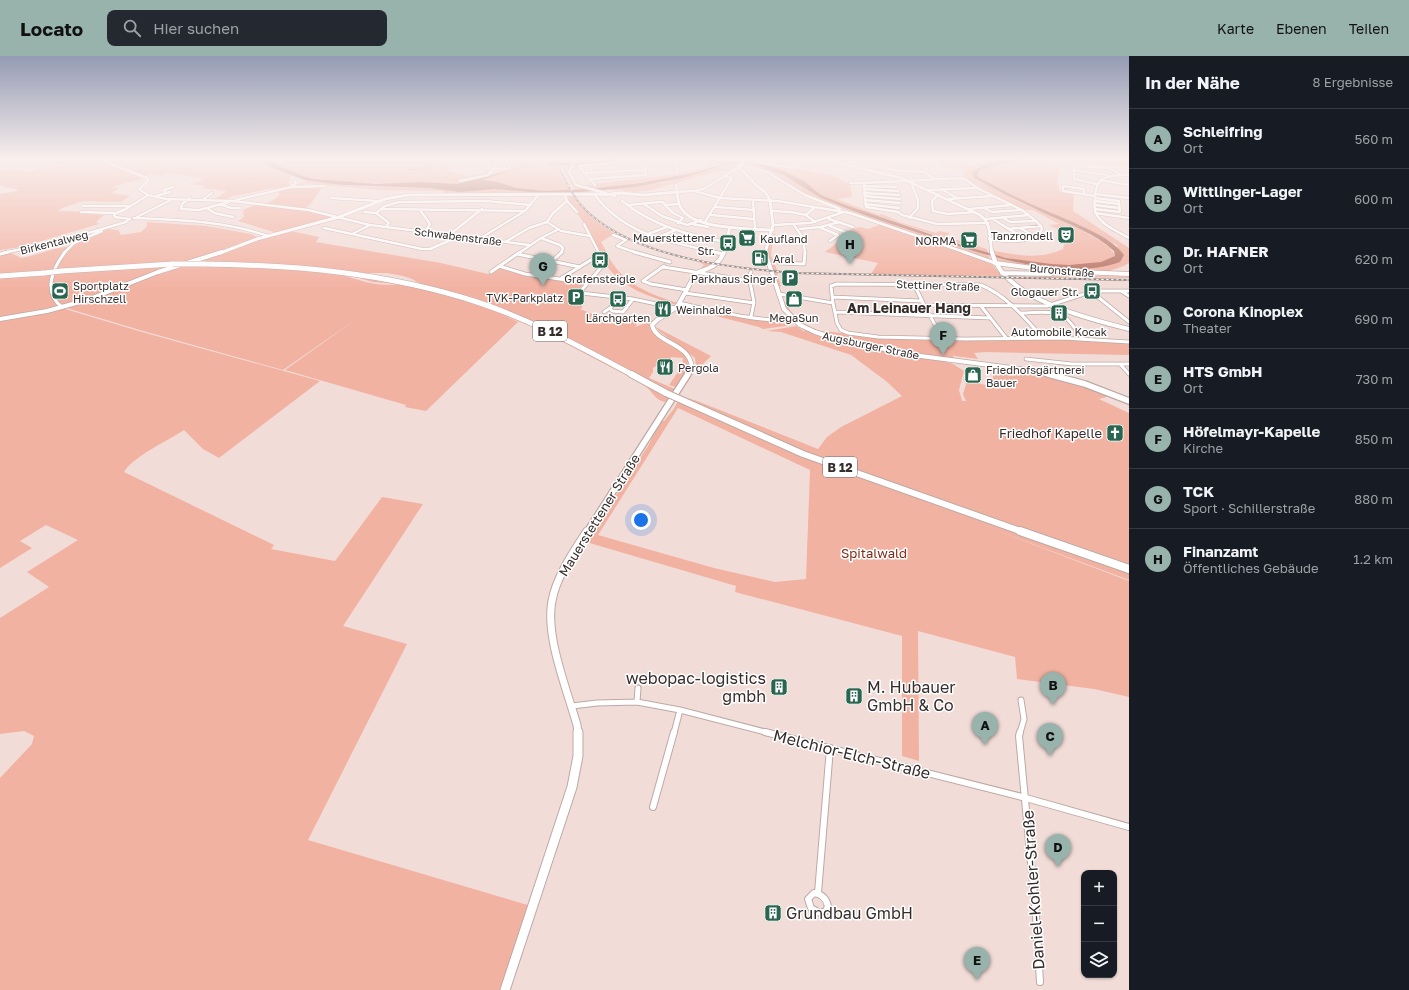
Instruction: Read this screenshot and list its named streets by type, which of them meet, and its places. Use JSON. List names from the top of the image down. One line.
{"streets":{"main road":["B 12"],"street":["Schwabenstraße","Birkentalweg","Buronstraße","Stettiner Straße","Augsburger Straße","Mauerstettener Straße","Melchior-Elch-Straße","Daniel-Kohler-Straße"]},"crossings":[["Mauerstettener Straße","Melchior-Elch-Straße"],["Melchior-Elch-Straße","Daniel-Kohler-Straße"]],"districts":["Am Leinauer Hang"],"parks":["Spitalwald"],"places":{"theatre":["Tanzrondell"],"supermarket":["Kaufland","NORMA"],"bus stop":["Mauerstettener Str.","Grafensteigle","Glogauer Str.","Lärchgarten"],"fuel station":["Aral"],"parking":["Parkhaus Singer","TVK-Parkplatz"],"sports":["Sportplatz Hirschzell"],"shop":["MegaSun","Friedhofsgärtnerei Bauer"],"restaurant":["Weinhalde","Pergola"],"building":["Automobile Kocak","webopac-logistics gmbh","M. Hubauer GmbH & Co","Grundbau GmbH"],"church":["Friedhof Kapelle"]},"page":{"header":"Locato","search":"Hier suchen","nav":["Karte","Ebenen","Teilen"],"heading":["In der Nähe","8 Ergebnisse"],"list":[{"mark":"A","name":"Schleifring","note":"Ort","value":"560 m"},{"mark":"B","name":"Wittlinger-Lager","note":"Ort","value":"600 m"},{"mark":"C","name":"Dr. HAFNER","note":"Ort","value":"620 m"},{"mark":"D","name":"Corona Kinoplex","note":"Theater","value":"690 m"},{"mark":"E","name":"HTS GmbH","note":"Ort","value":"730 m"},{"mark":"F","name":"Höfelmayr-Kapelle","note":"Kirche","value":"850 m"},{"mark":"G","name":"TCK","note":"Sport · Schillerstraße","value":"880 m"},{"mark":"H","name":"Finanzamt","note":"Öffentliches Gebäude","value":"1.2 km"}],"pins":["H","G","F","B","A","C","D","E"],"map_buttons":["+","−"]}}
